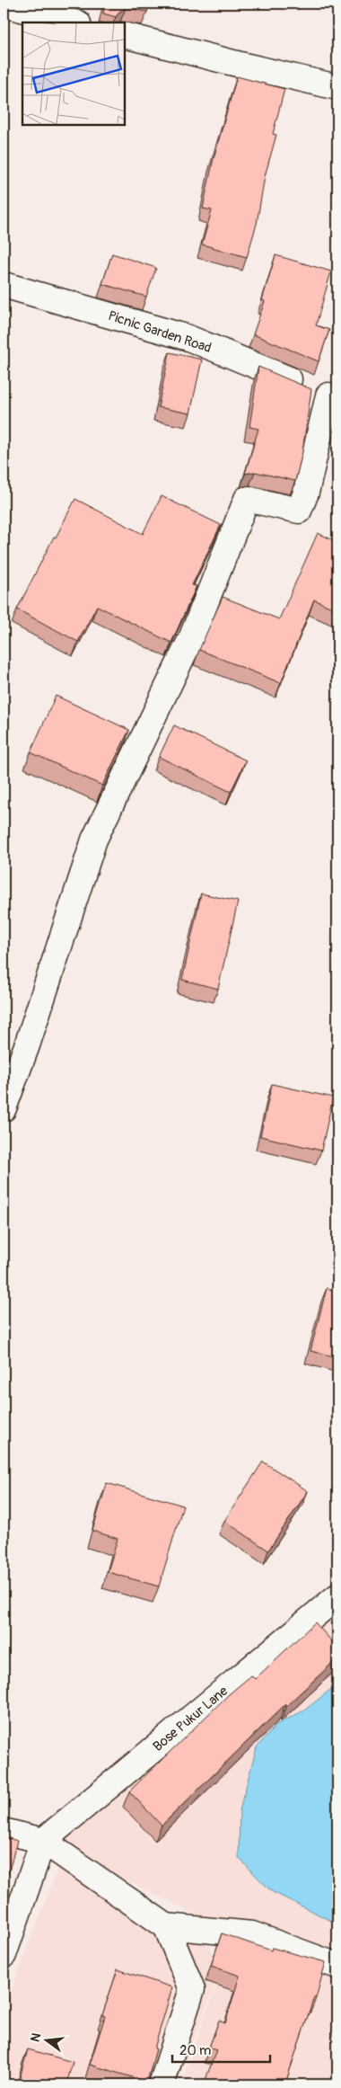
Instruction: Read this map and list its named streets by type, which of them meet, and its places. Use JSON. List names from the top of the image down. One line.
{"streets":{"street":["Picnic Garden Road","Bose Pukur Lane"]},"scale_bar":"20 m","north":"left"}
